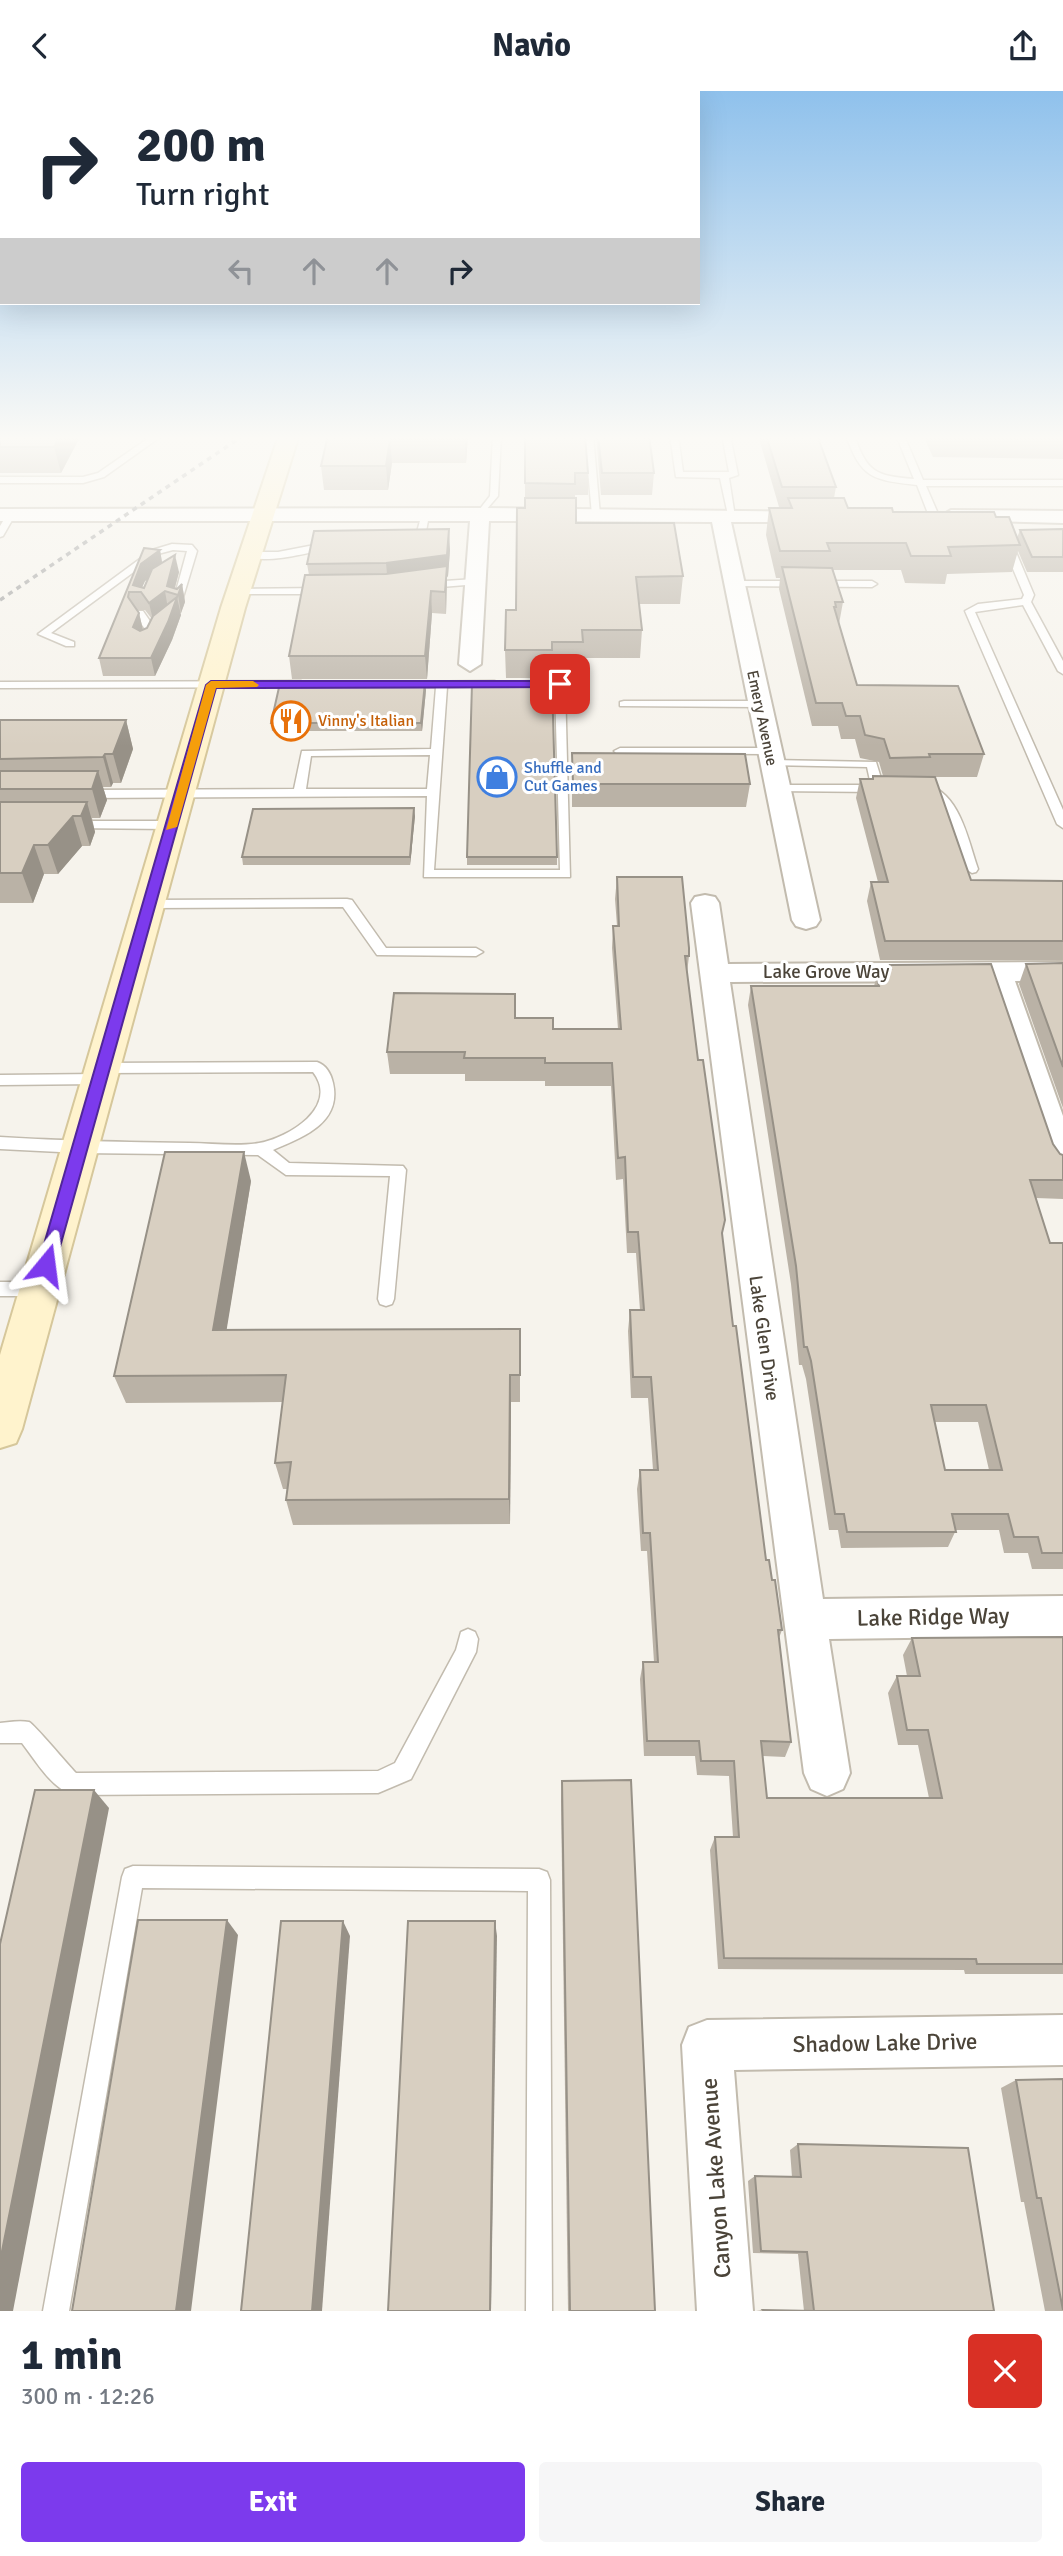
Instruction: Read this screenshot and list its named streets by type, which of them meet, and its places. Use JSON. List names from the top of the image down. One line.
{"streets":{"street":["Emery Avenue","Lake Grove Way","Lake Glen Drive","Lake Ridge Way","Shadow Lake Drive","Canyon Lake Avenue"]},"crossings":[["Lake Grove Way","Lake Glen Drive"],["Lake Glen Drive","Lake Ridge Way"],["Shadow Lake Drive","Canyon Lake Avenue"]],"places":{"restaurant":["Vinny's Italian"],"shop":["Shuffle and Cut Games"]},"page":{"header":"Navio","turn":["200 m","Turn right"],"heading":["1 min","300 m · 12:26"],"buttons":["Exit","Share"]}}
